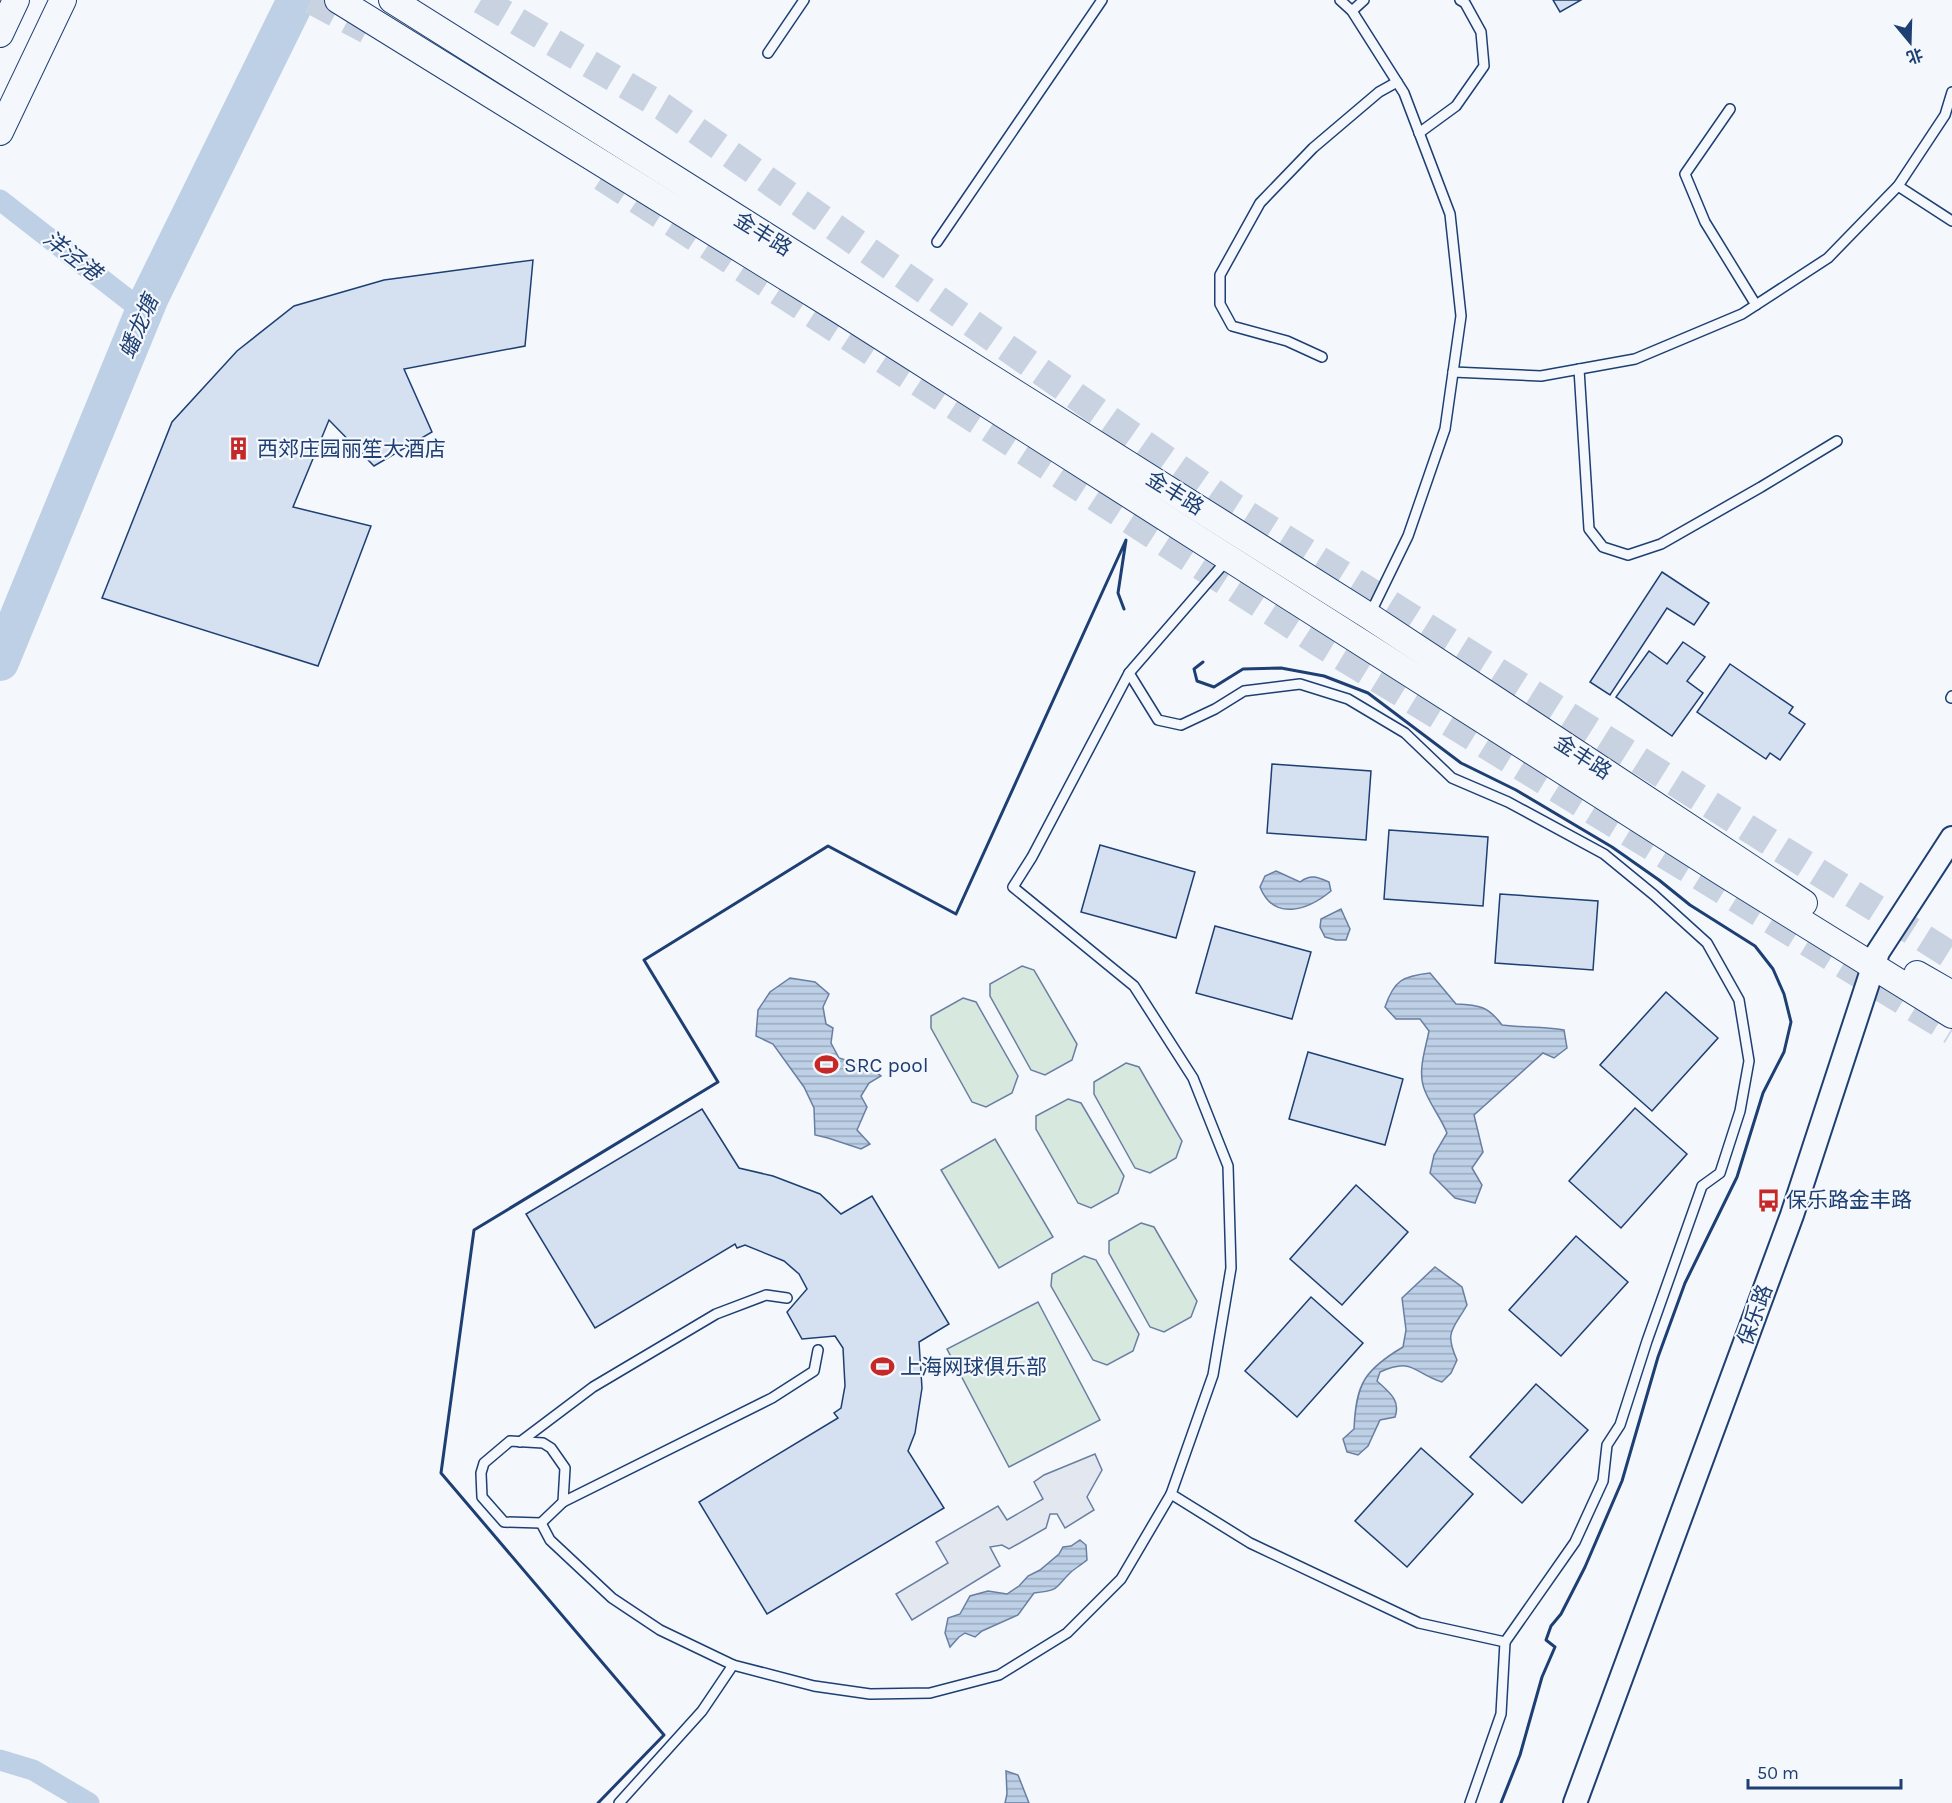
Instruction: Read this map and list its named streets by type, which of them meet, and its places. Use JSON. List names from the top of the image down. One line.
{"streets":{"main road":["金丰路"],"street":["保乐路"]},"crossings":[["金丰路","保乐路"]],"water":["洋泾港","蟠龙塘"],"places":{"building":["西郊庄园丽笙大酒店"],"sports":["SRC pool","上海网球俱乐部"],"bus stop":["保乐路金丰路"]},"scale_bar":"50 m","north":"bottom"}
